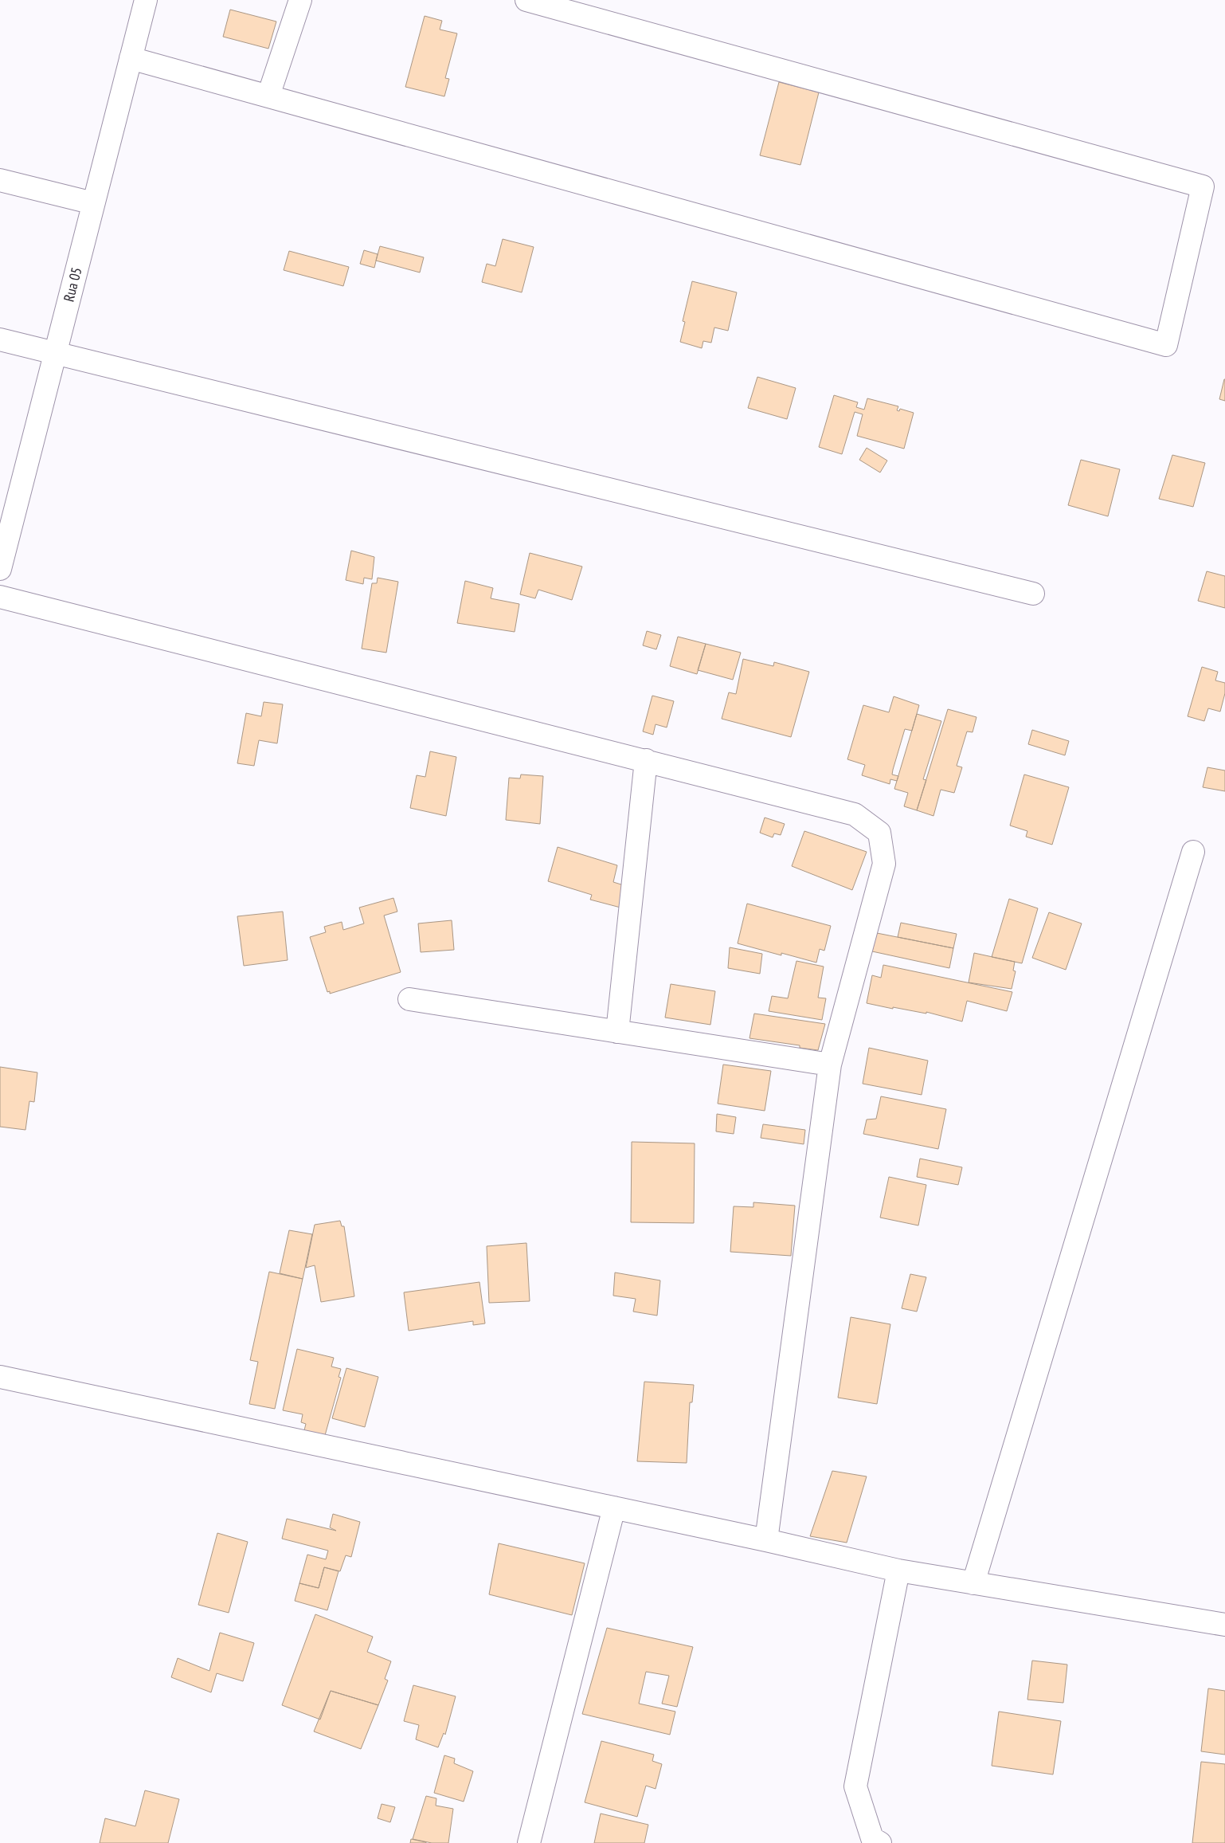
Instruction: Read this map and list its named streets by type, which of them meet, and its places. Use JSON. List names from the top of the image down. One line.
{"streets":{"street":["Rua 05"]}}
